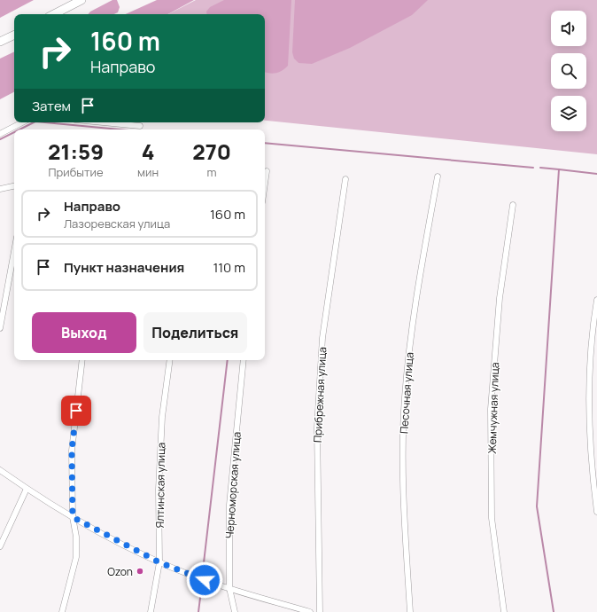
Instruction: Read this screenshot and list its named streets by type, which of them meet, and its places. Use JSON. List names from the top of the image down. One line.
{"streets":{"street":["Песочная улица","Прибрежная улица","Жемчужная улица","Ялтинская улица","Черноморская улица"]},"places":["Ozon"],"page":{"turn":["160 m","Направо"],"then":"Затем","eta":["21:59","Прибытие","4","мин","270","m"],"list":[{"name":"Направо","note":"Лазоревская улица","value":"160 m"},{"name":"Пункт назначения","value":"110 m"}],"buttons":["Выход","Поделиться"]}}
